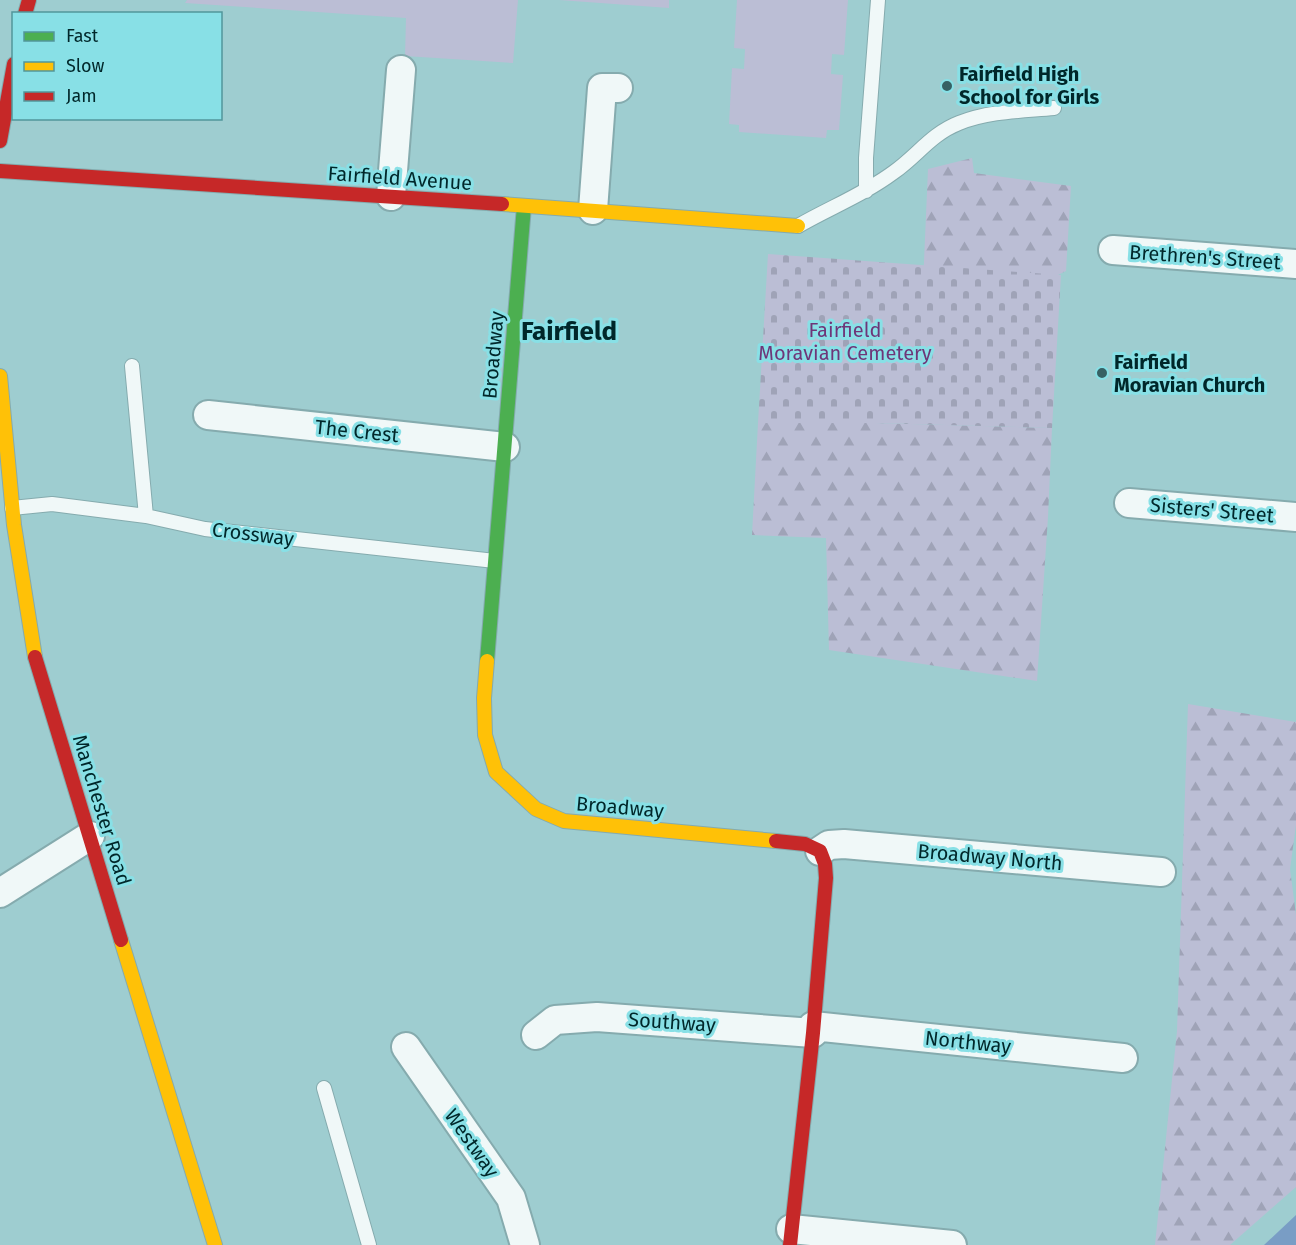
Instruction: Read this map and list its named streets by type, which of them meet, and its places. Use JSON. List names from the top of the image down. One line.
{"streets":{"main road":["Fairfield Avenue","Broadway","Manchester Road"],"street":["Brethren's Street","The Crest","Sisters' Street","Broadway North","Southway","Northway","Westway"],"lane":["Crossway"]},"crossings":[["Fairfield Avenue","Broadway"],["Broadway","The Crest"],["Broadway","Crossway"],["Broadway","Broadway North"],["Crossway","Manchester Road"],["Southway","Northway"]],"districts":["Fairfield"],"parks":["Fairfield Moravian Cemetery"],"places":["Fairfield High School for Girls","Fairfield Moravian Church"],"legend":["Fast","Slow","Jam"]}
